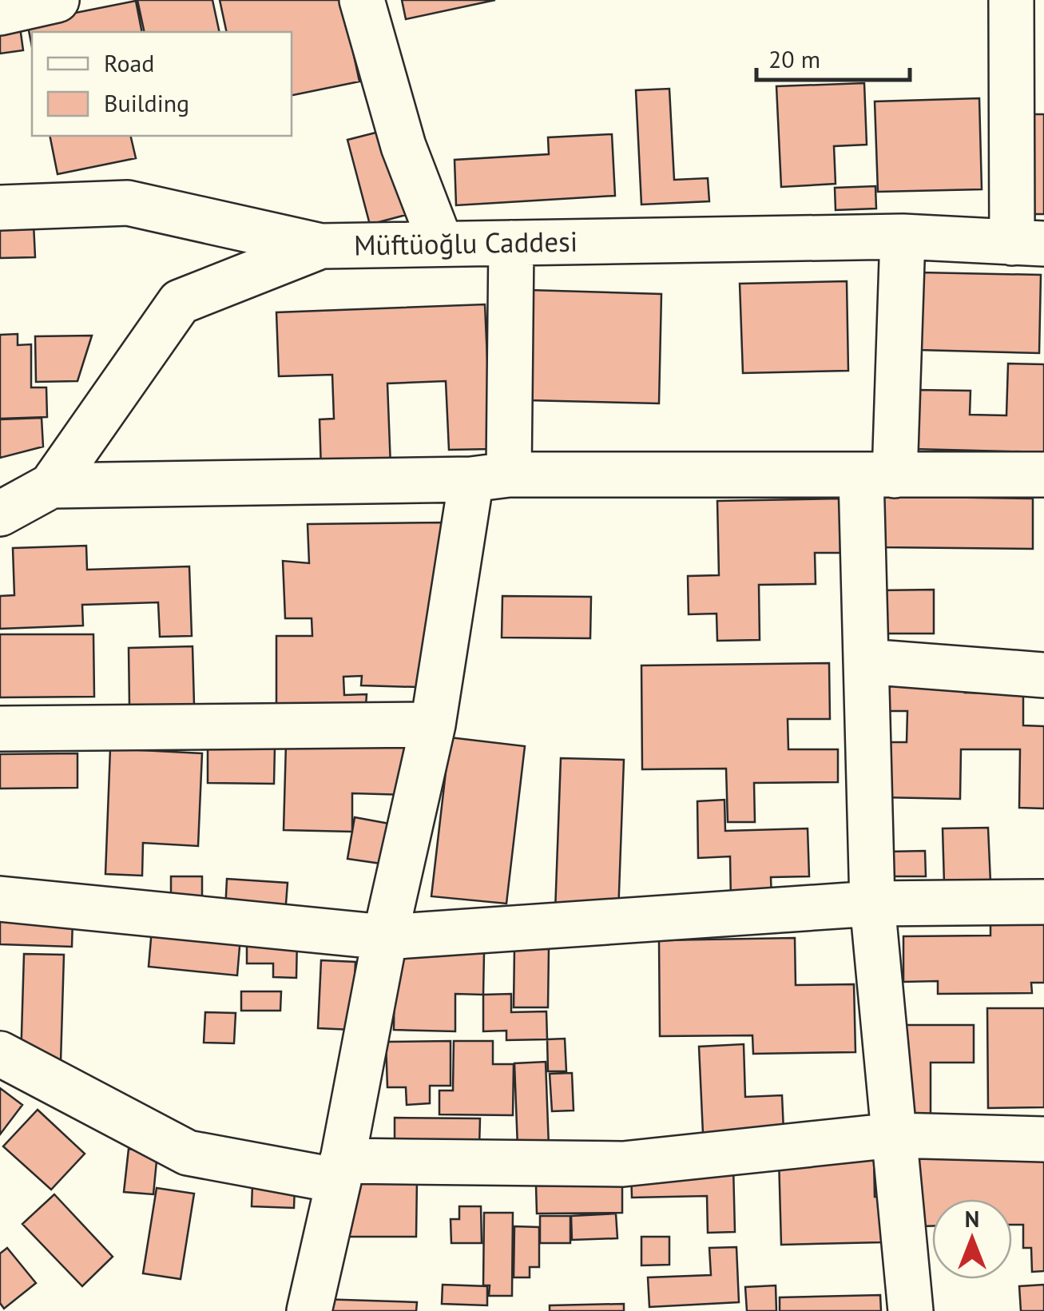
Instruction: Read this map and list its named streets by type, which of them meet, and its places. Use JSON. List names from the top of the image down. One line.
{"streets":{"street":["Müftüoğlu Caddesi"]},"legend":["Road","Building"],"scale_bar":"20 m","north":"top"}
